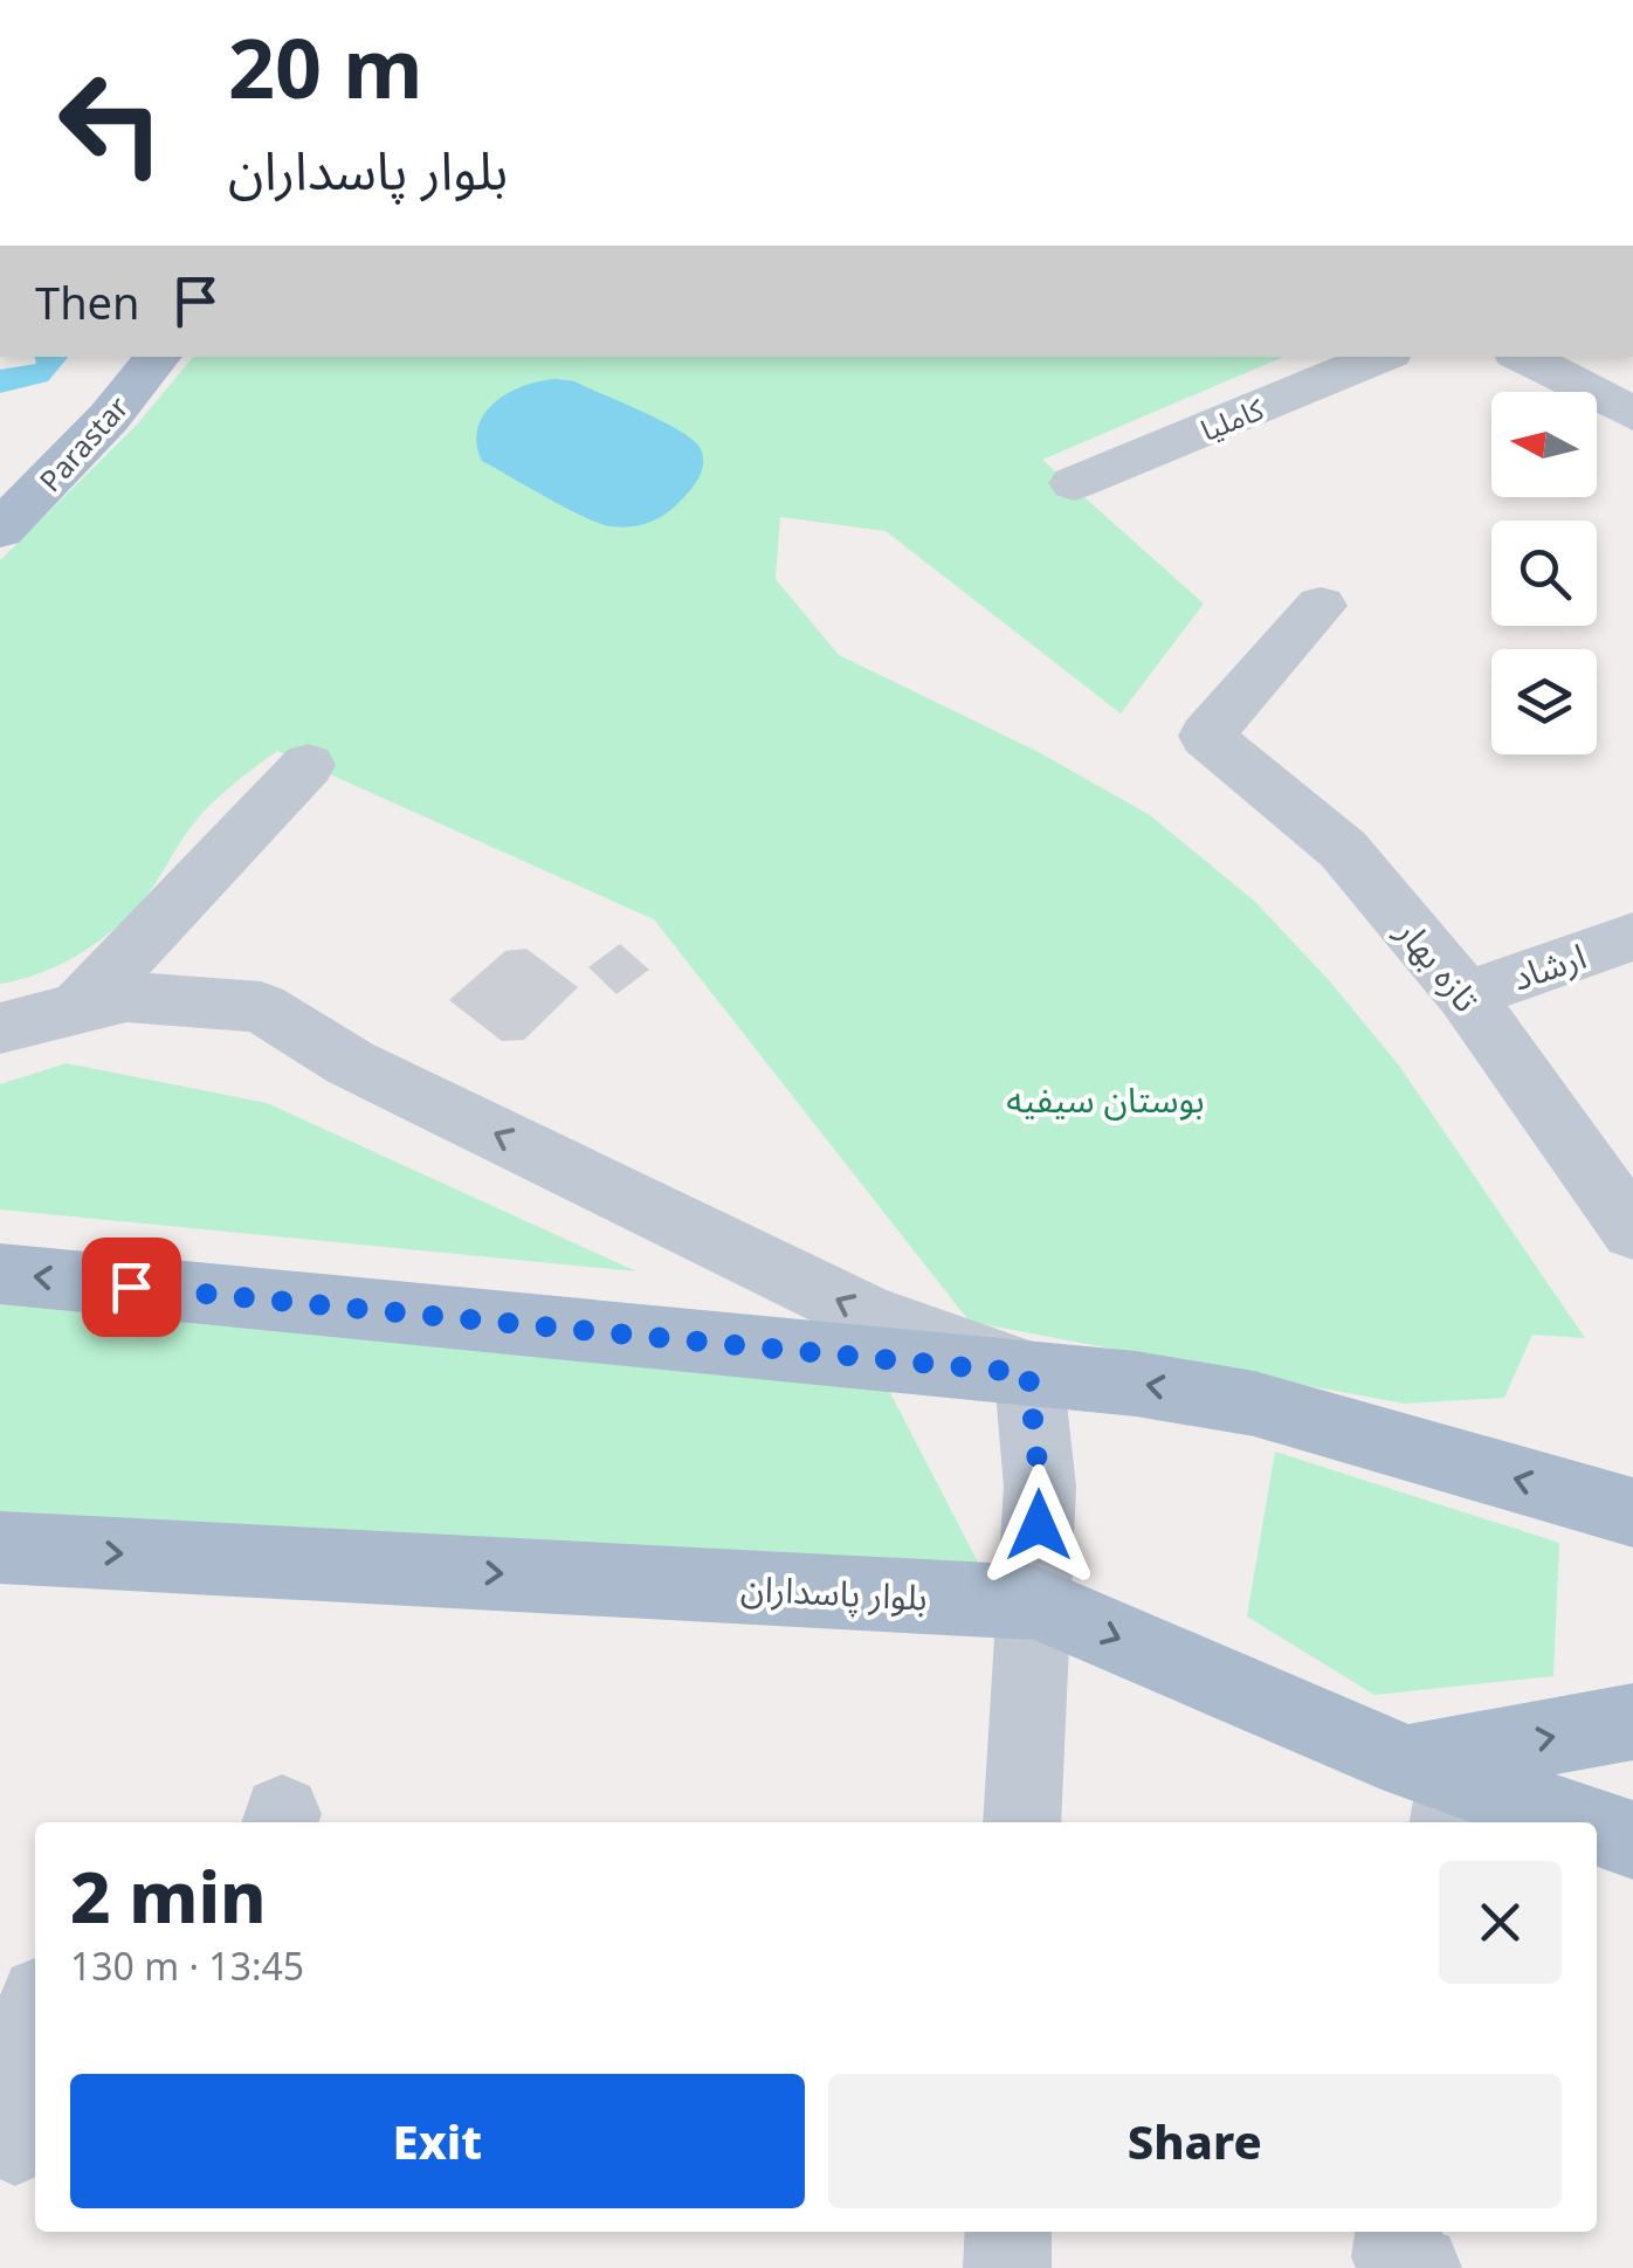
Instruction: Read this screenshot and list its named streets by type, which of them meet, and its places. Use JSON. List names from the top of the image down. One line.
{"streets":{"main road":["Parastar","بلوار پاسداران"],"street":["کاملیا","تازه بهار","ارشاد"]},"crossings":[["تازه بهار","ارشاد"]],"parks":["بوستان سیفیه"],"north":"left","page":{"turn":["20 m","بلوار پاسداران"],"then":"Then","heading":["2 min","130 m · 13:45"],"buttons":["Exit","Share"]}}
